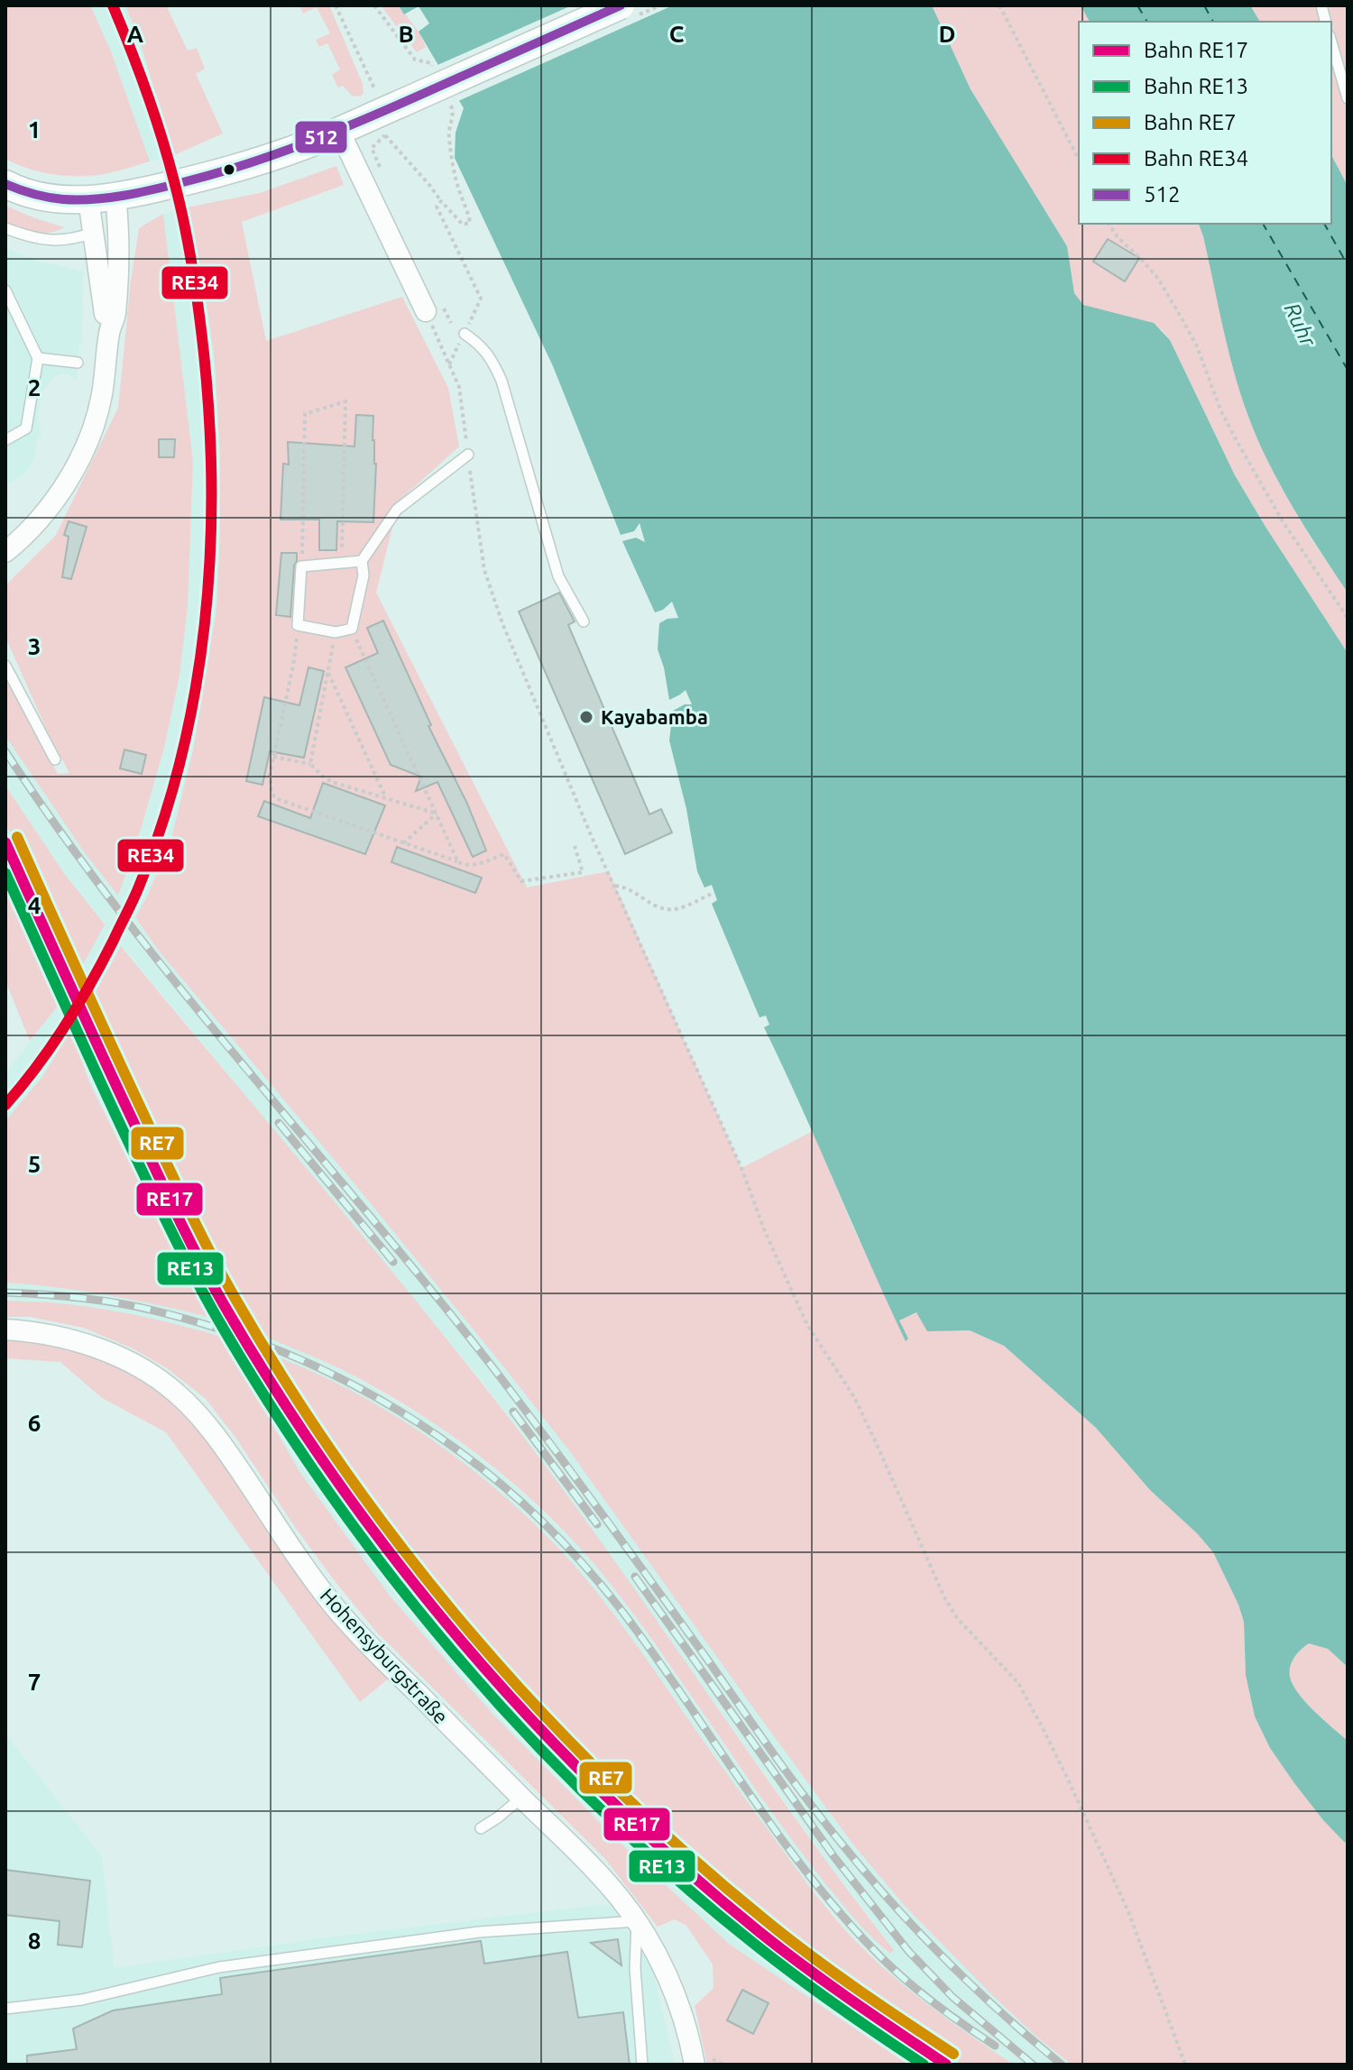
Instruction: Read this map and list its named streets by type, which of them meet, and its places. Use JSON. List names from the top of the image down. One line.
{"streets":{"street":["Hohensyburgstraße"]},"water":["Ruhr"],"places":["Kayabamba"],"lines":["rail line RE34","transit line 512","rail line RE7","rail line RE17","rail line RE13"],"legend":["Bahn RE17","Bahn RE13","Bahn RE7","Bahn RE34","512"],"grid":{"columns":["A","B","C","D"],"rows":["1","2","3","4","5","6","7","8"]}}
